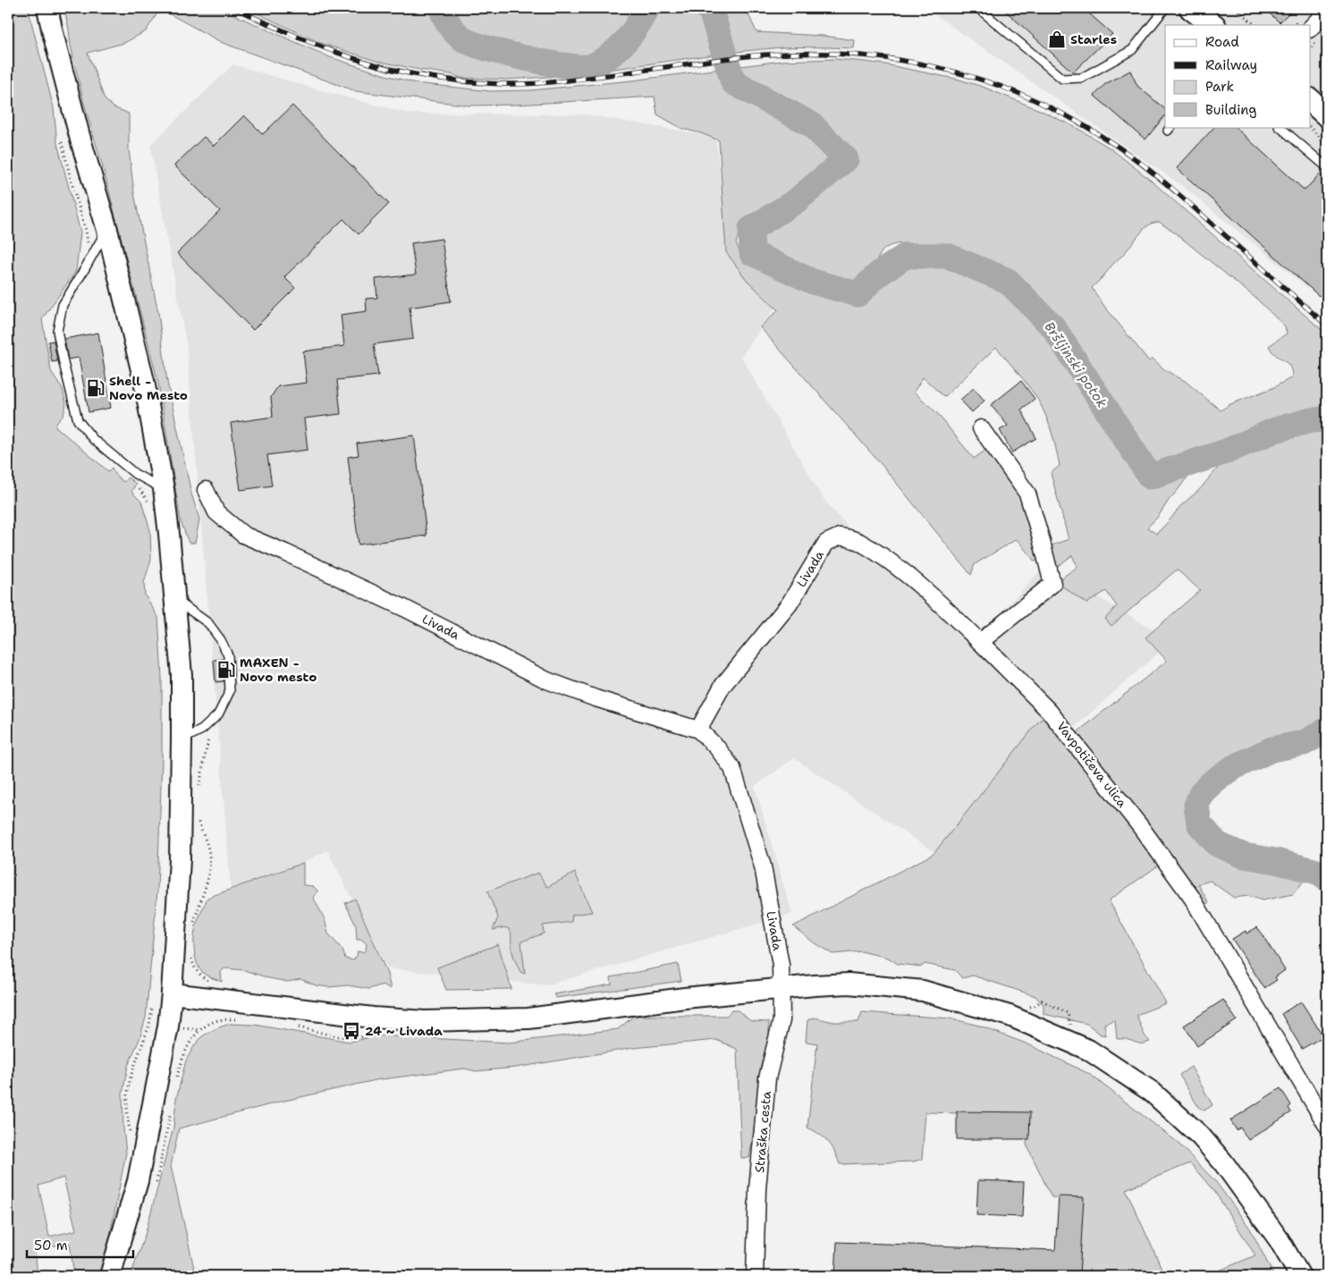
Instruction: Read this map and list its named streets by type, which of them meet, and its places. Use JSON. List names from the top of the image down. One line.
{"streets":{"street":["Livada","Vavpotičeva ulica","Straška cesta"]},"crossings":[["Livada","Vavpotičeva ulica"],["Livada","Straška cesta"]],"water":["Bršljinski potok"],"places":{"shop":["Starles"],"fuel station":["Shell - Novo Mesto","MAXEN - Novo mesto"],"bus stop":["24 ~ Livada"]},"legend":["Road","Railway","Park","Building"],"scale_bar":"50 m"}
